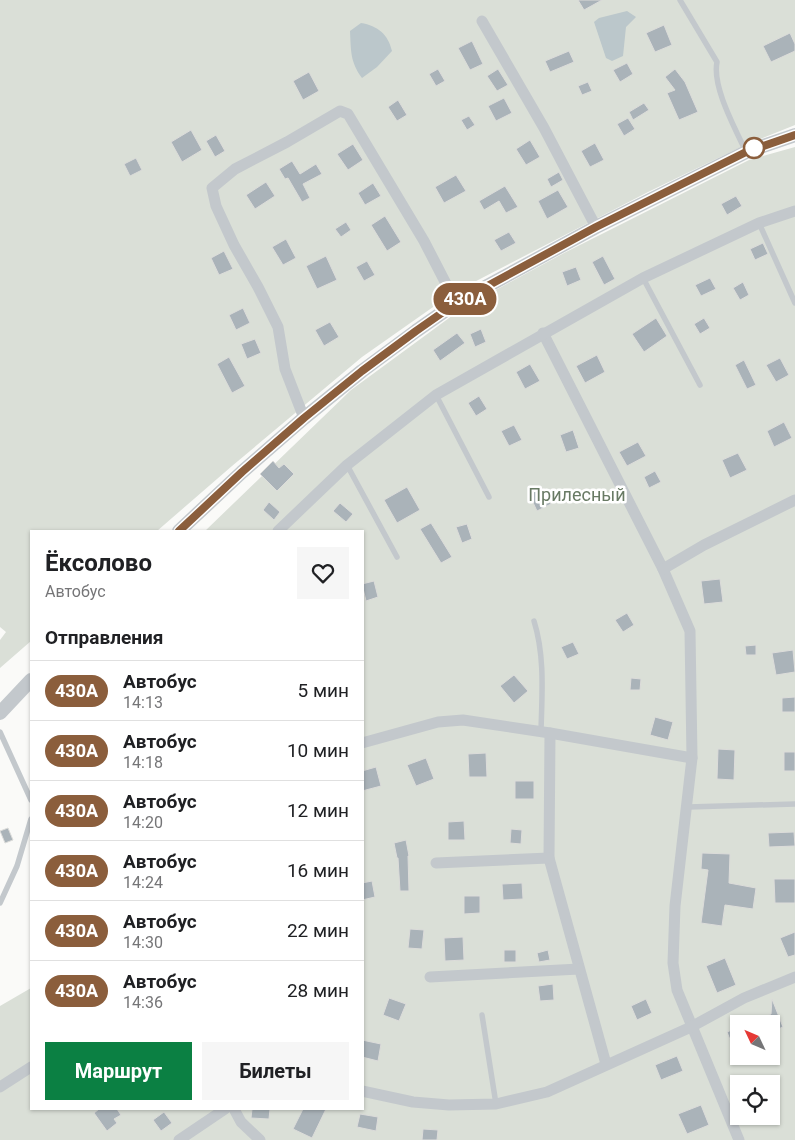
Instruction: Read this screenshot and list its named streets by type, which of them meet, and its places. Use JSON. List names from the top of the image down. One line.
{"parks":["Прилесный"],"lines":["bus line 430А"],"north":"top left","page":{"on_map":"430А","heading":[["Ёксолово","Автобус"],"Отправления"],"list":[{"mark":"430А","name":"Автобус","note":"14:13","value":"5 мин"},{"mark":"430А","name":"Автобус","note":"14:18","value":"10 мин"},{"mark":"430А","name":"Автобус","note":"14:20","value":"12 мин"},{"mark":"430А","name":"Автобус","note":"14:24","value":"16 мин"},{"mark":"430А","name":"Автобус","note":"14:30","value":"22 мин"},{"mark":"430А","name":"Автобус","note":"14:36","value":"28 мин"}],"buttons":["Маршрут","Билеты"]}}
